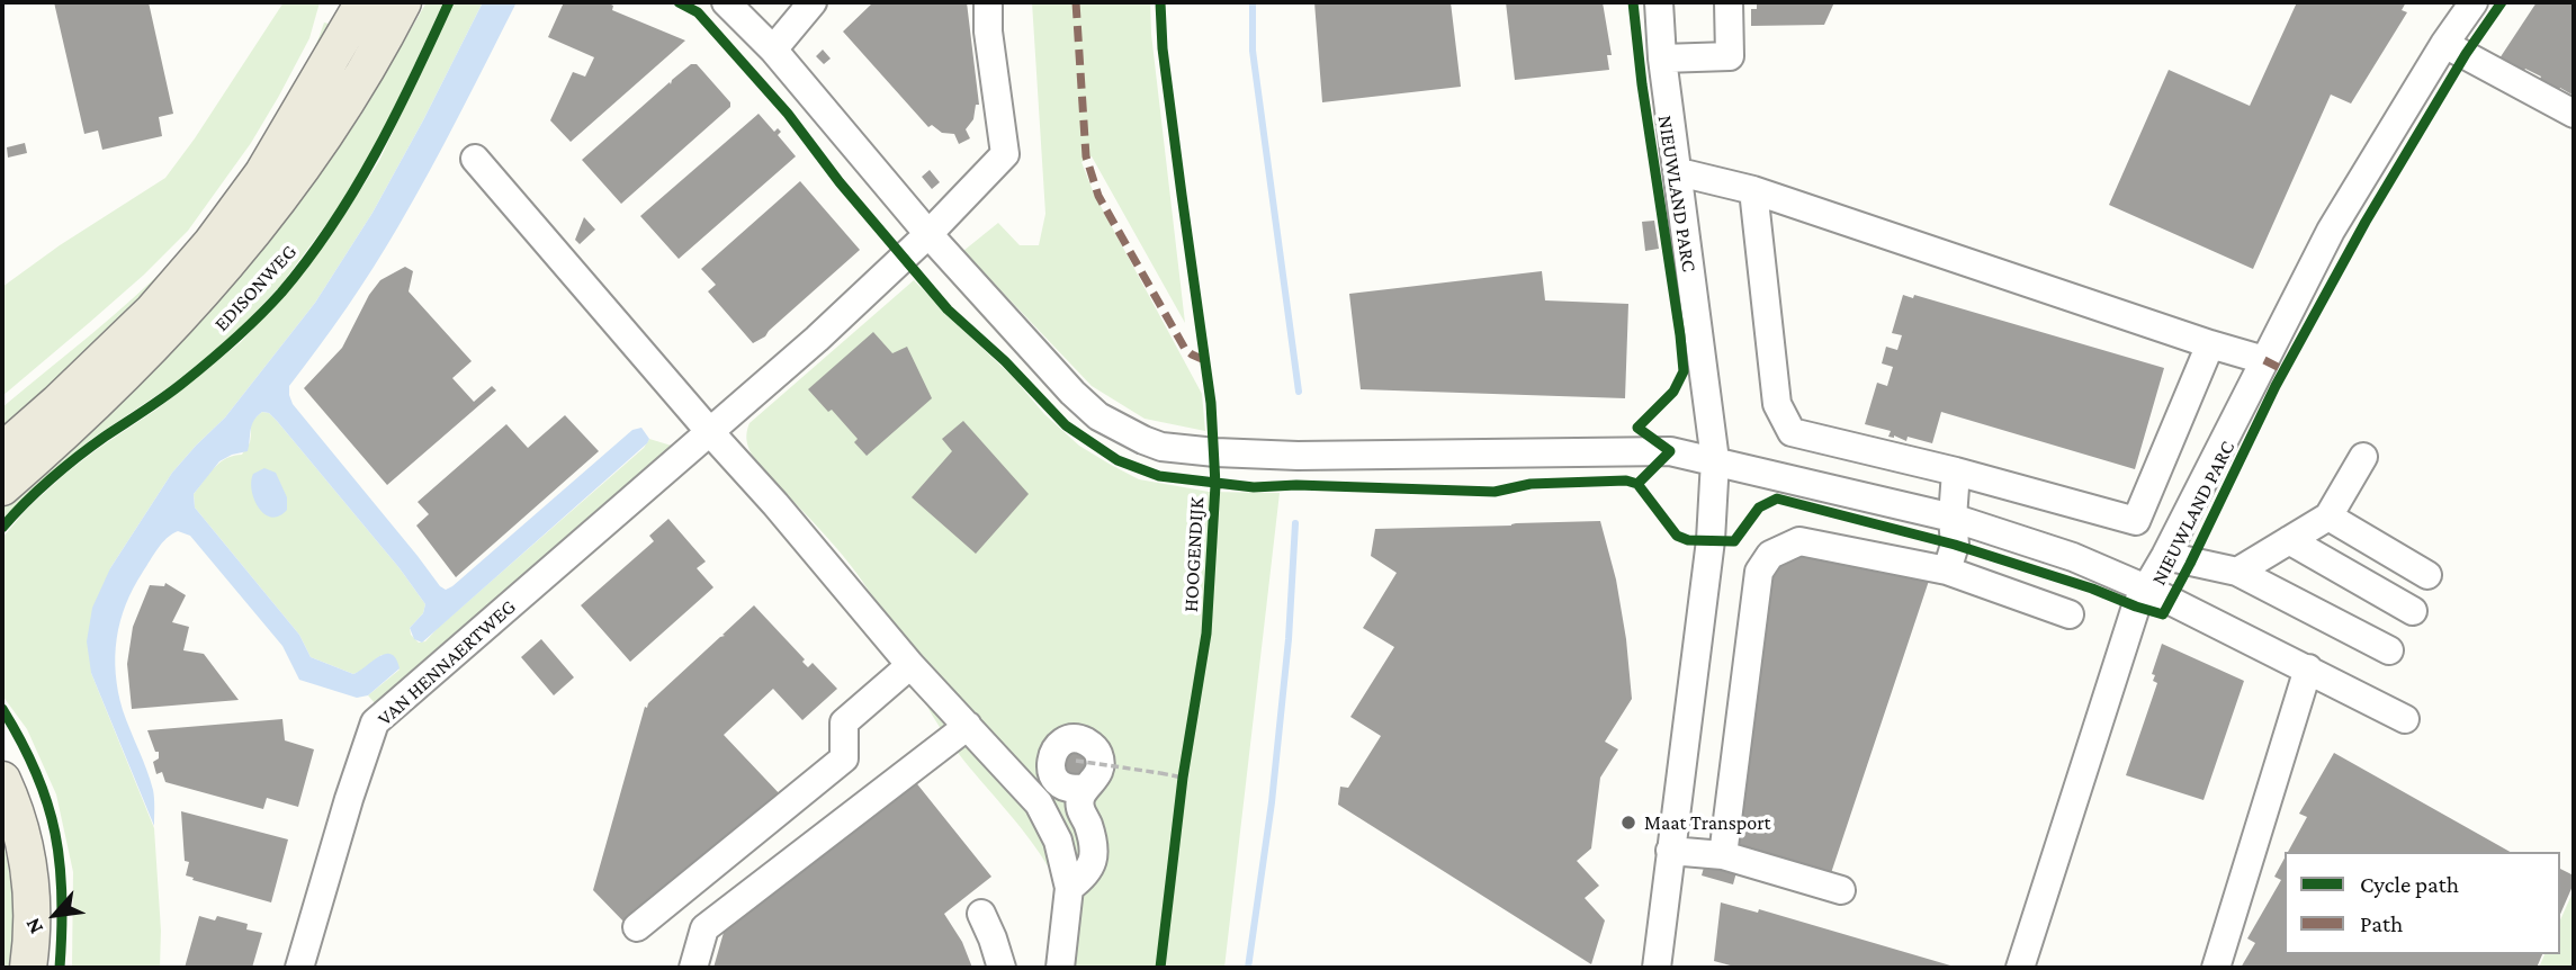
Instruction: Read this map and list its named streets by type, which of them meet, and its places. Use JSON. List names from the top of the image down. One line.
{"streets":{"main road":["EDISONWEG"],"street":["NIEUWLAND PARC","VAN HENNAERTWEG"],"cycle path":["HOOGENDIJK"]},"crossings":[["NIEUWLAND PARC","VAN HENNAERTWEG"]],"places":["Maat Transport"],"legend":["Cycle path","Path"],"north":"bottom left"}
